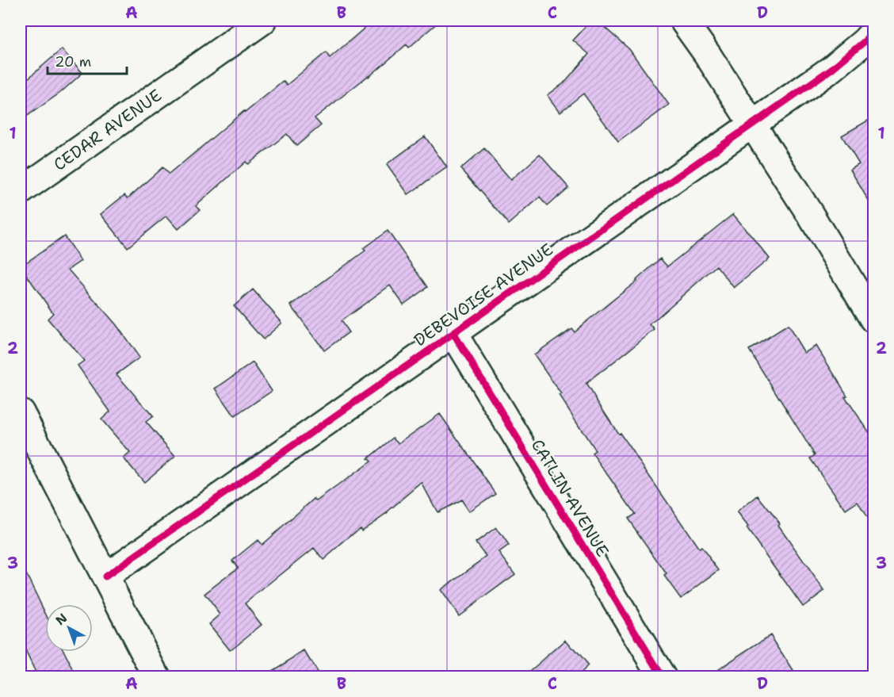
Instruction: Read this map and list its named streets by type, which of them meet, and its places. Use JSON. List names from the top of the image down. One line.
{"streets":{"street":["CEDAR AVENUE","DEBEVOISE AVENUE","CATLIN AVENUE"]},"crossings":[["DEBEVOISE AVENUE","CATLIN AVENUE"]],"scale_bar":"20 m","north":"top left","grid":{"columns":["A","B","C","D"],"rows":["1","2","3"]}}
